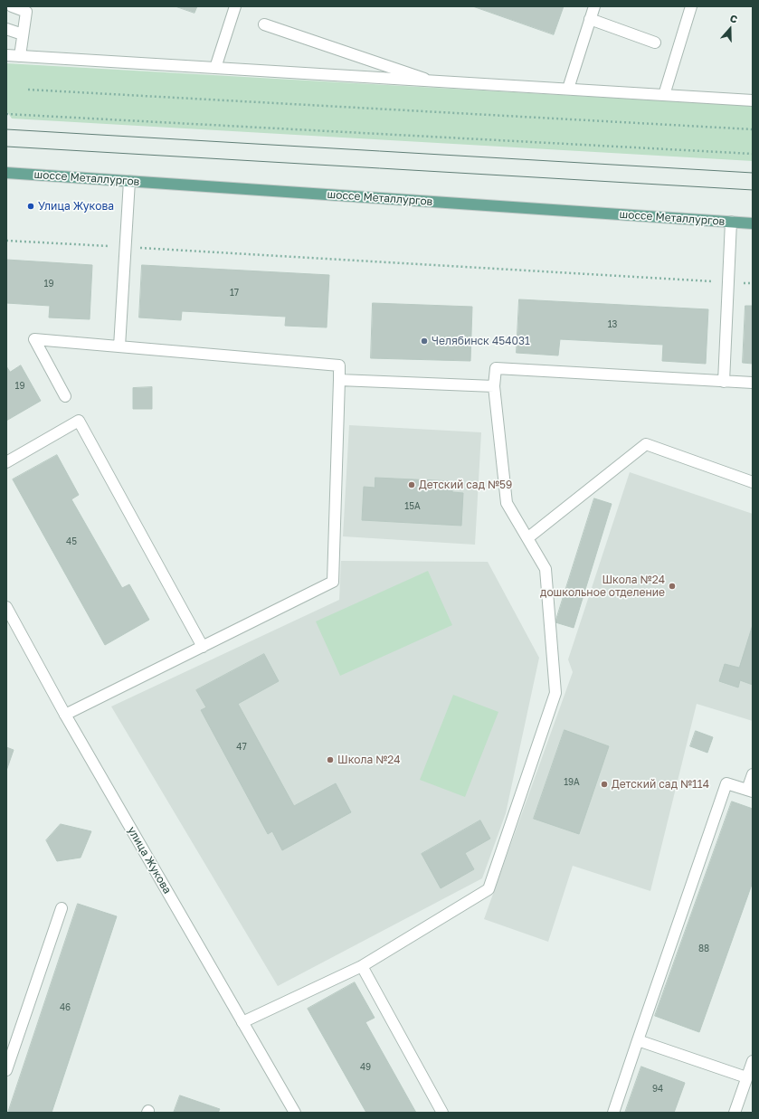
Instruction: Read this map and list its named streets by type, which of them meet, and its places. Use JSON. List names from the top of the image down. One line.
{"streets":{"main road":["шоссе Металлургов"],"street":["улица Жукова"]},"places":["Улица Жукова","Челябинск 454031","Детский сад №59","Школа №24 дошкольное отделение","Школа №24","Детский сад №114"],"house_numbers":["19","17","13","19","15А","45","47","19А","88","46","49","94"],"north":"top"}
